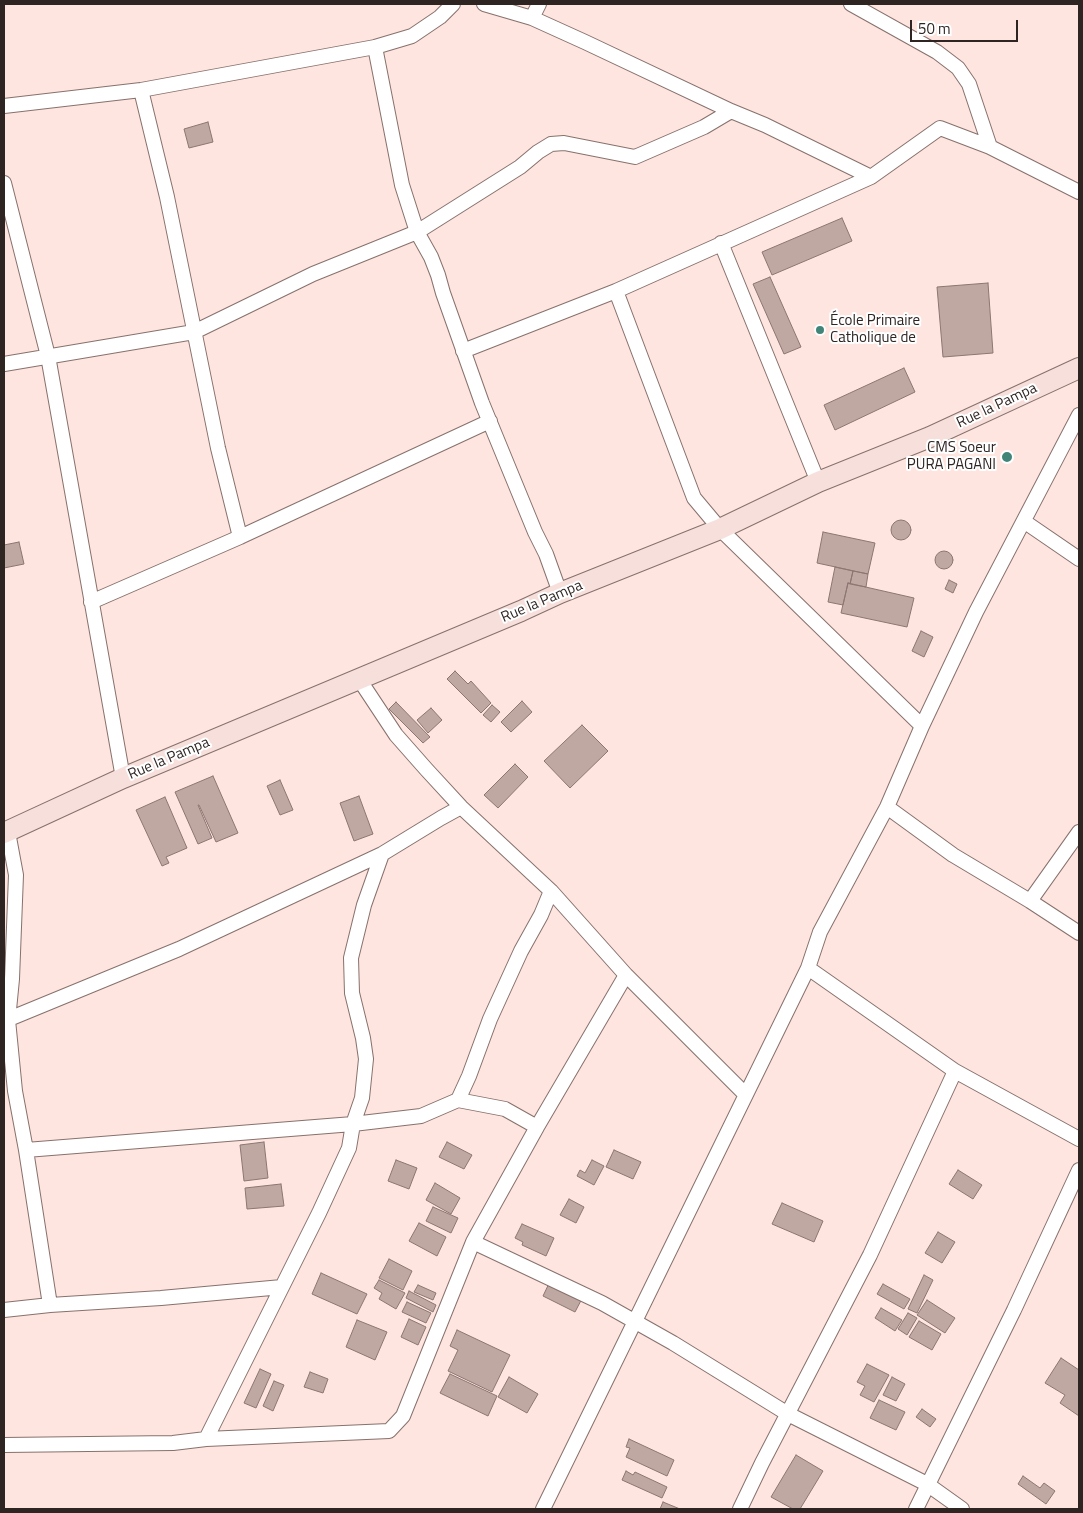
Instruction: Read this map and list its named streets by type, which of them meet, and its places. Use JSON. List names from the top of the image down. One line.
{"streets":{"street":["Rue la Pampa"]},"places":["École Primaire Catholique de","CMS Soeur PURA PAGANI"],"scale_bar":"50 m"}
